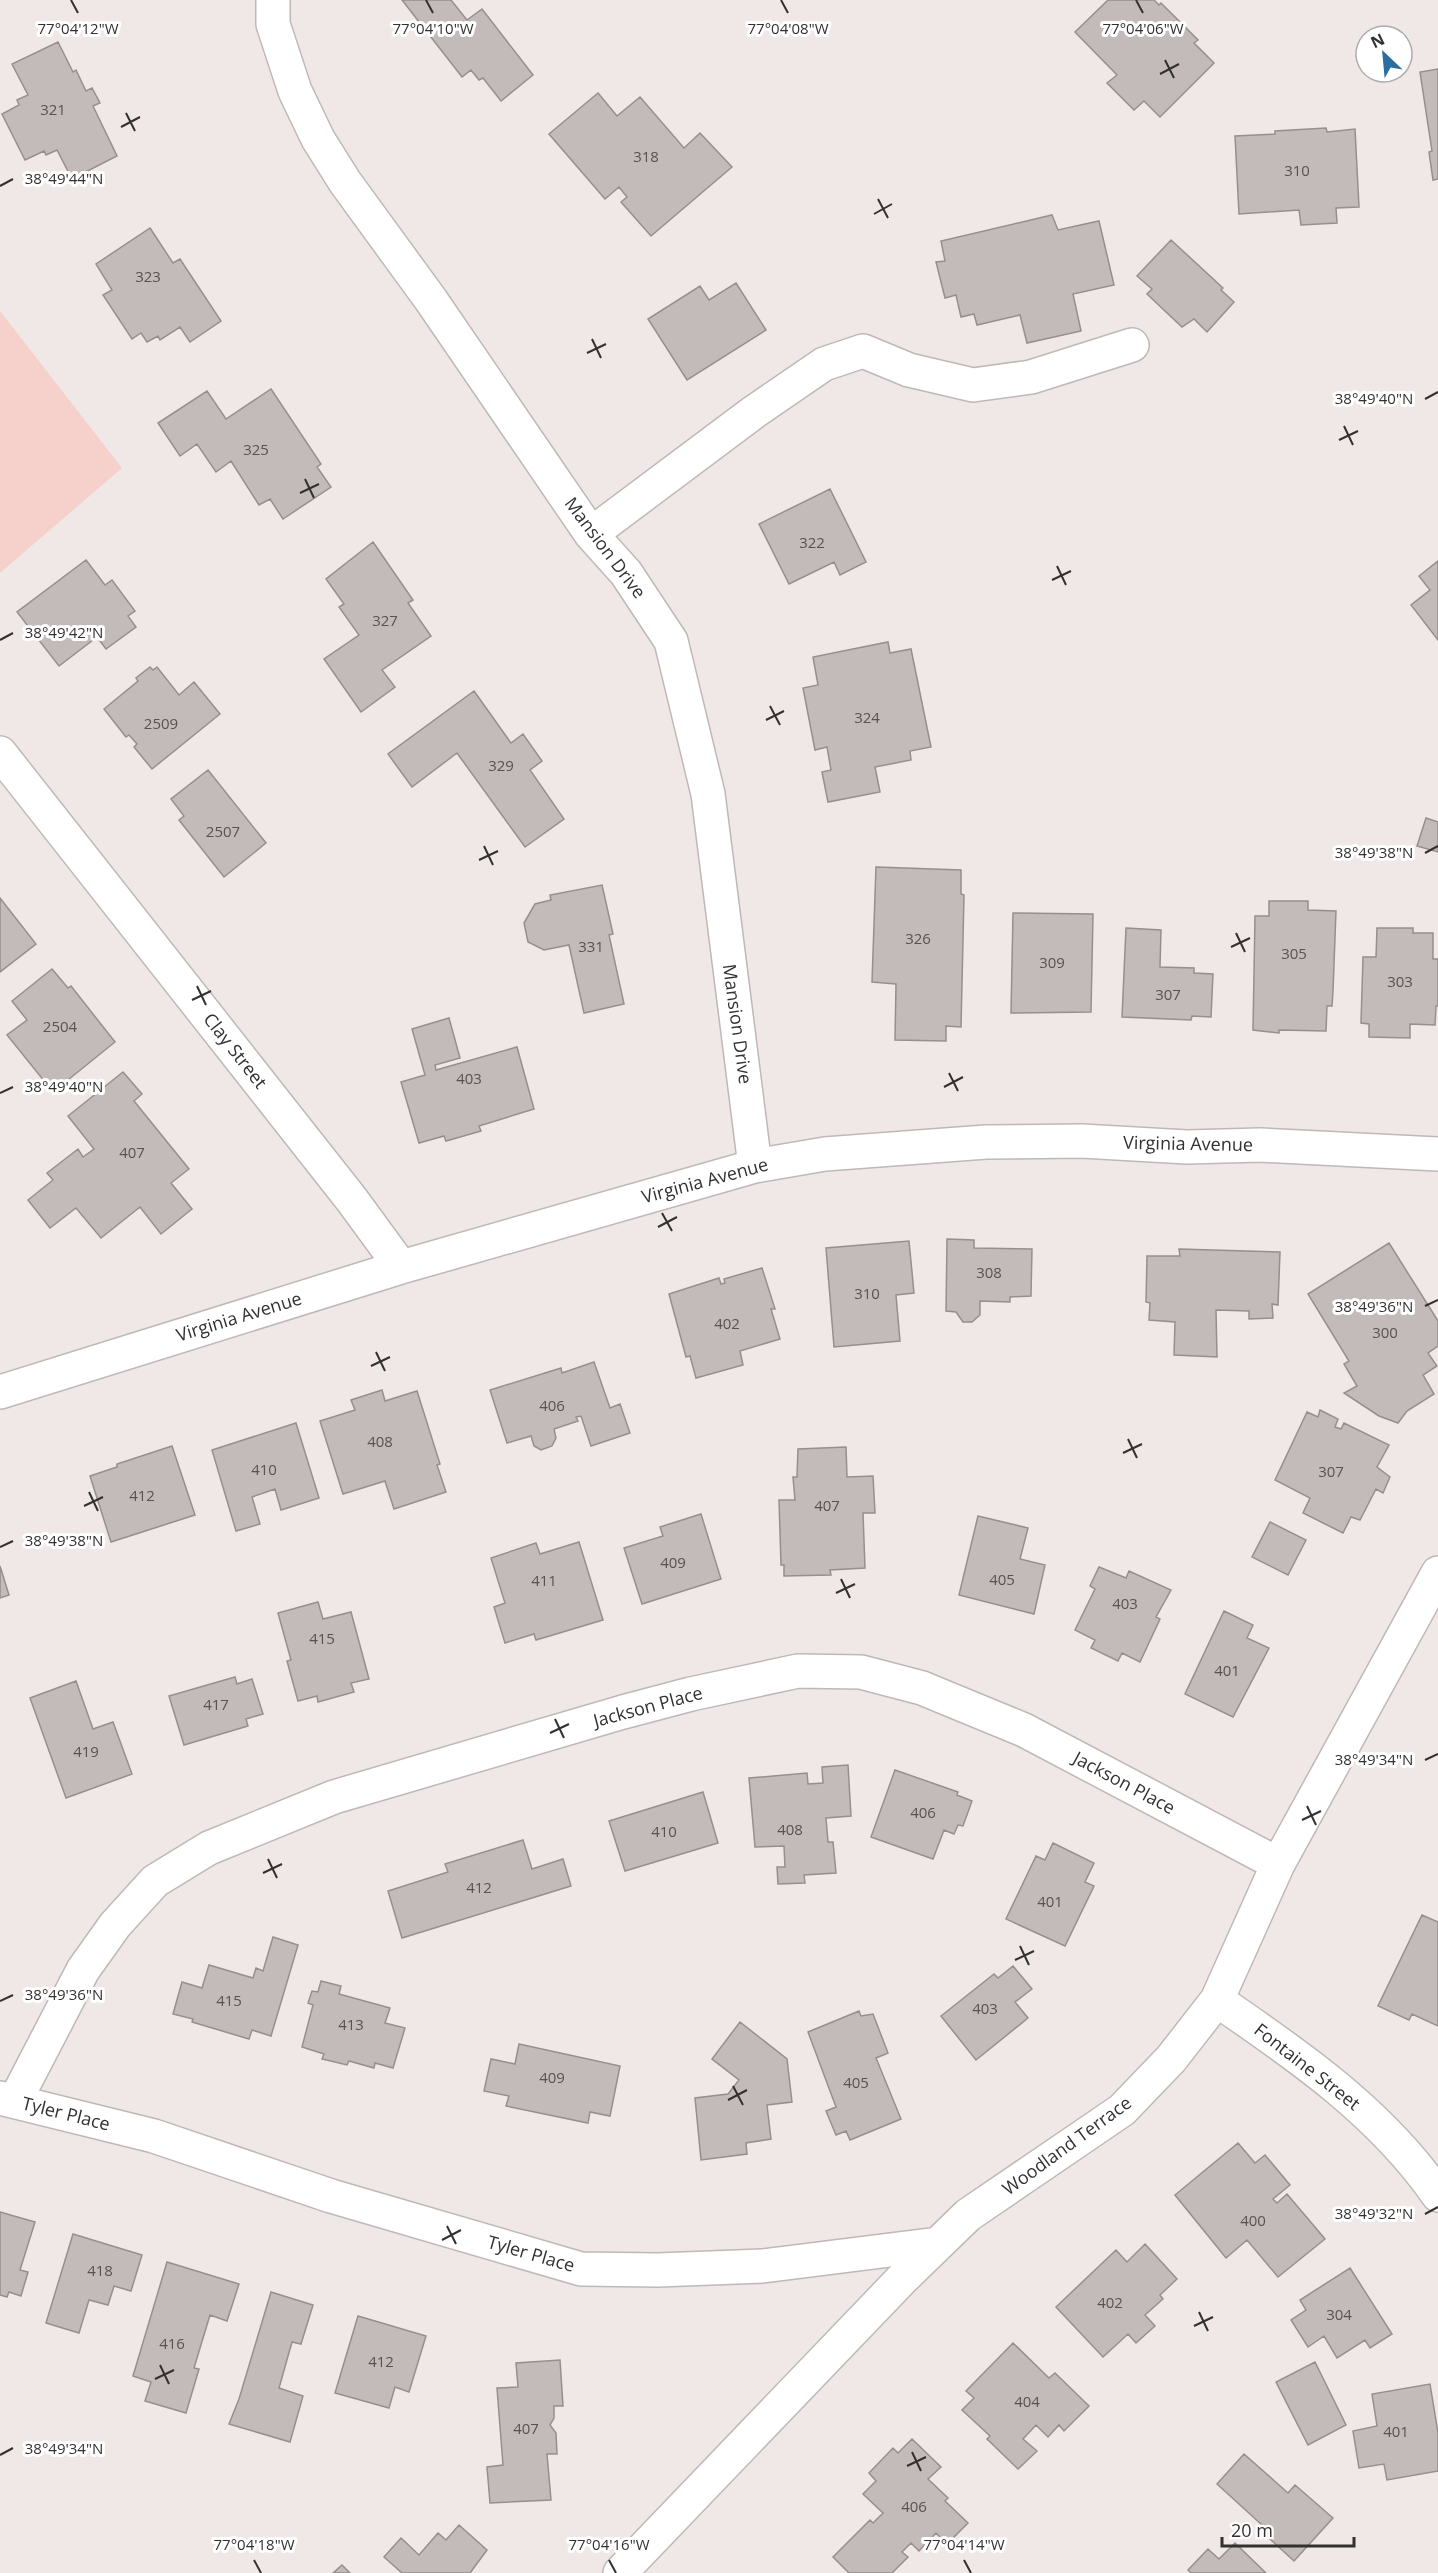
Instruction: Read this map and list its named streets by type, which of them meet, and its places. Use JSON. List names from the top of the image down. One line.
{"streets":{"street":["Mansion Drive","Clay Street","Virginia Avenue","Jackson Place","Fontaine Street","Tyler Place","Woodland Terrace"]},"crossings":[["Mansion Drive","Virginia Avenue"],["Clay Street","Virginia Avenue"],["Jackson Place","Tyler Place"],["Jackson Place","Woodland Terrace"],["Fontaine Street","Woodland Terrace"],["Tyler Place","Woodland Terrace"]],"house_numbers":["321","318","310","323","325","322","327","324","2509","329","2507","326","331","305","309","303","307","2504","403","407","308","310","402","300","406","408","410","307","412","407","409","405","411","403","415","401","417","419","406","408","410","412","401","415","403","413","409","405","400","418","402","304","416","412","404","407","401","406"],"scale_bar":"20 m","north":"top left","coordinates":["77°04'12\"W","77°04'08\"W","77°04'06\"W","77°04'10\"W","38°49'44\"N","38°49'40\"N","38°49'42\"N","38°49'38\"N","38°49'36\"N","38°49'34\"N","38°49'32\"N","77°04'18\"W","77°04'16\"W","77°04'14\"W"]}
